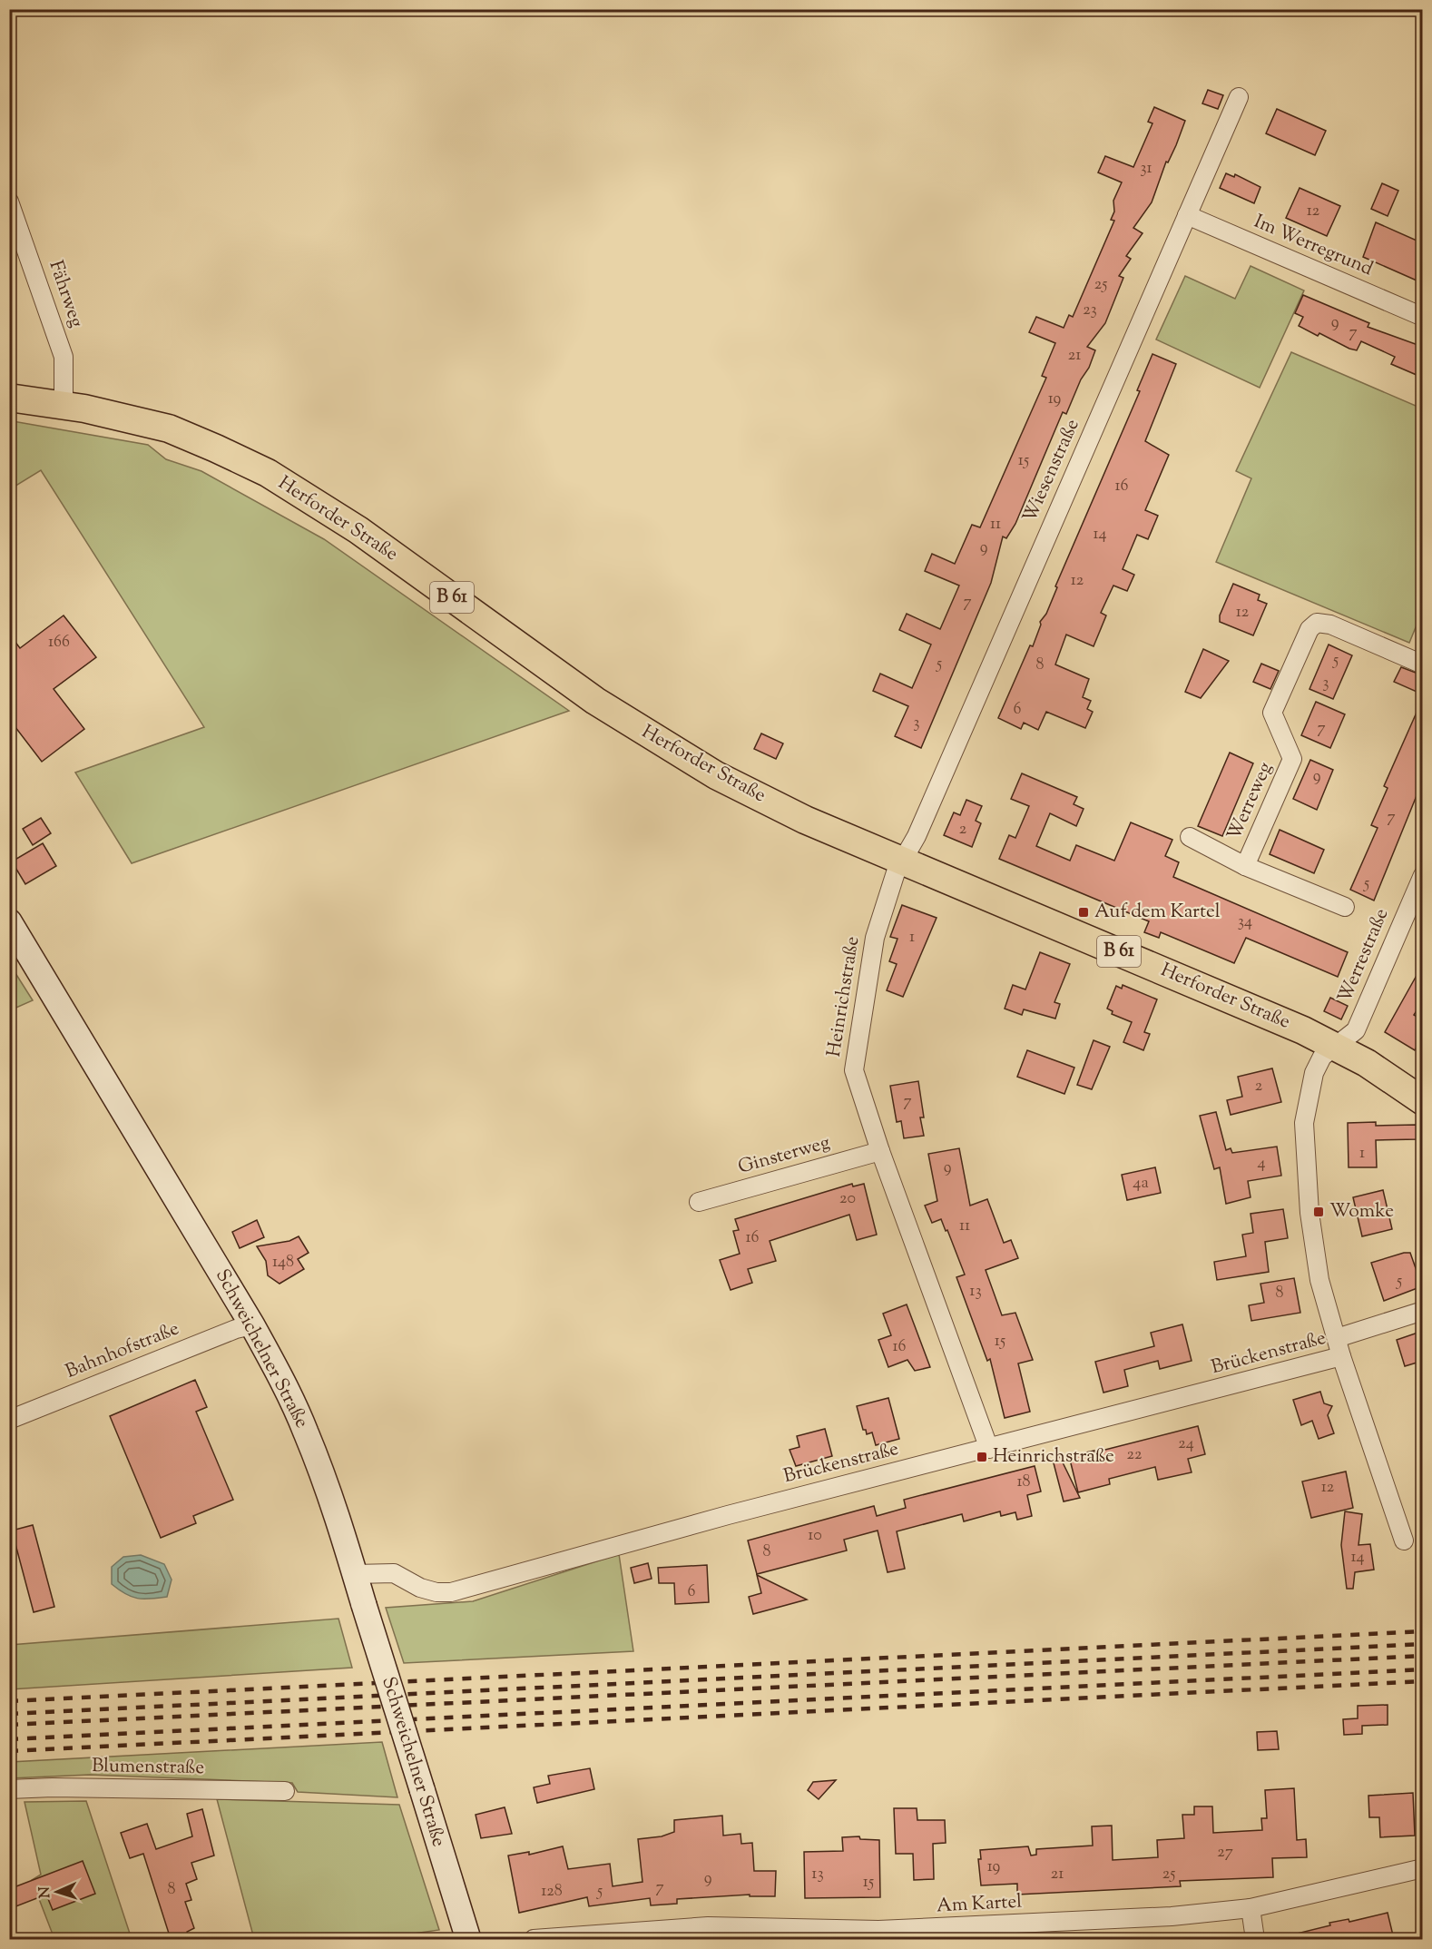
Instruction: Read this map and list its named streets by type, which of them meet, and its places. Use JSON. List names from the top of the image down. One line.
{"streets":{"main road":["Herforder Straße","B 61"],"street":["Im Werregrund","Fährweg","Wiesenstraße","Werreweg","Werrestraße","Heinrichstraße","Ginsterweg","Schweichelner Straße","Bahnhofstraße","Brückenstraße","Blumenstraße","Am Kartel"]},"crossings":[["Im Werregrund","Wiesenstraße"],["Fährweg","Herforder Straße"],["Wiesenstraße","Herforder Straße"],["Wiesenstraße","Heinrichstraße"],["Herforder Straße","Werrestraße"],["Herforder Straße","Heinrichstraße"],["Heinrichstraße","Ginsterweg"],["Heinrichstraße","Brückenstraße"],["Schweichelner Straße","Bahnhofstraße"],["Schweichelner Straße","Brückenstraße"]],"places":{"transit":["Auf dem Kartel","Womke","Heinrichstraße"]},"house_numbers":["31","12","25","23","9","7","21","19","15","16","11","14","9","12","7","12","166","5","5","8","3","6","3","7","9","7","2","5","34","1","2","7","1","4","9","4a","20","11","16","148","5","13","8","15","16","24","22","18","12","10","8","14","6","27","19","13","21","25","9","15","7","8","128","5"],"north":"left"}
